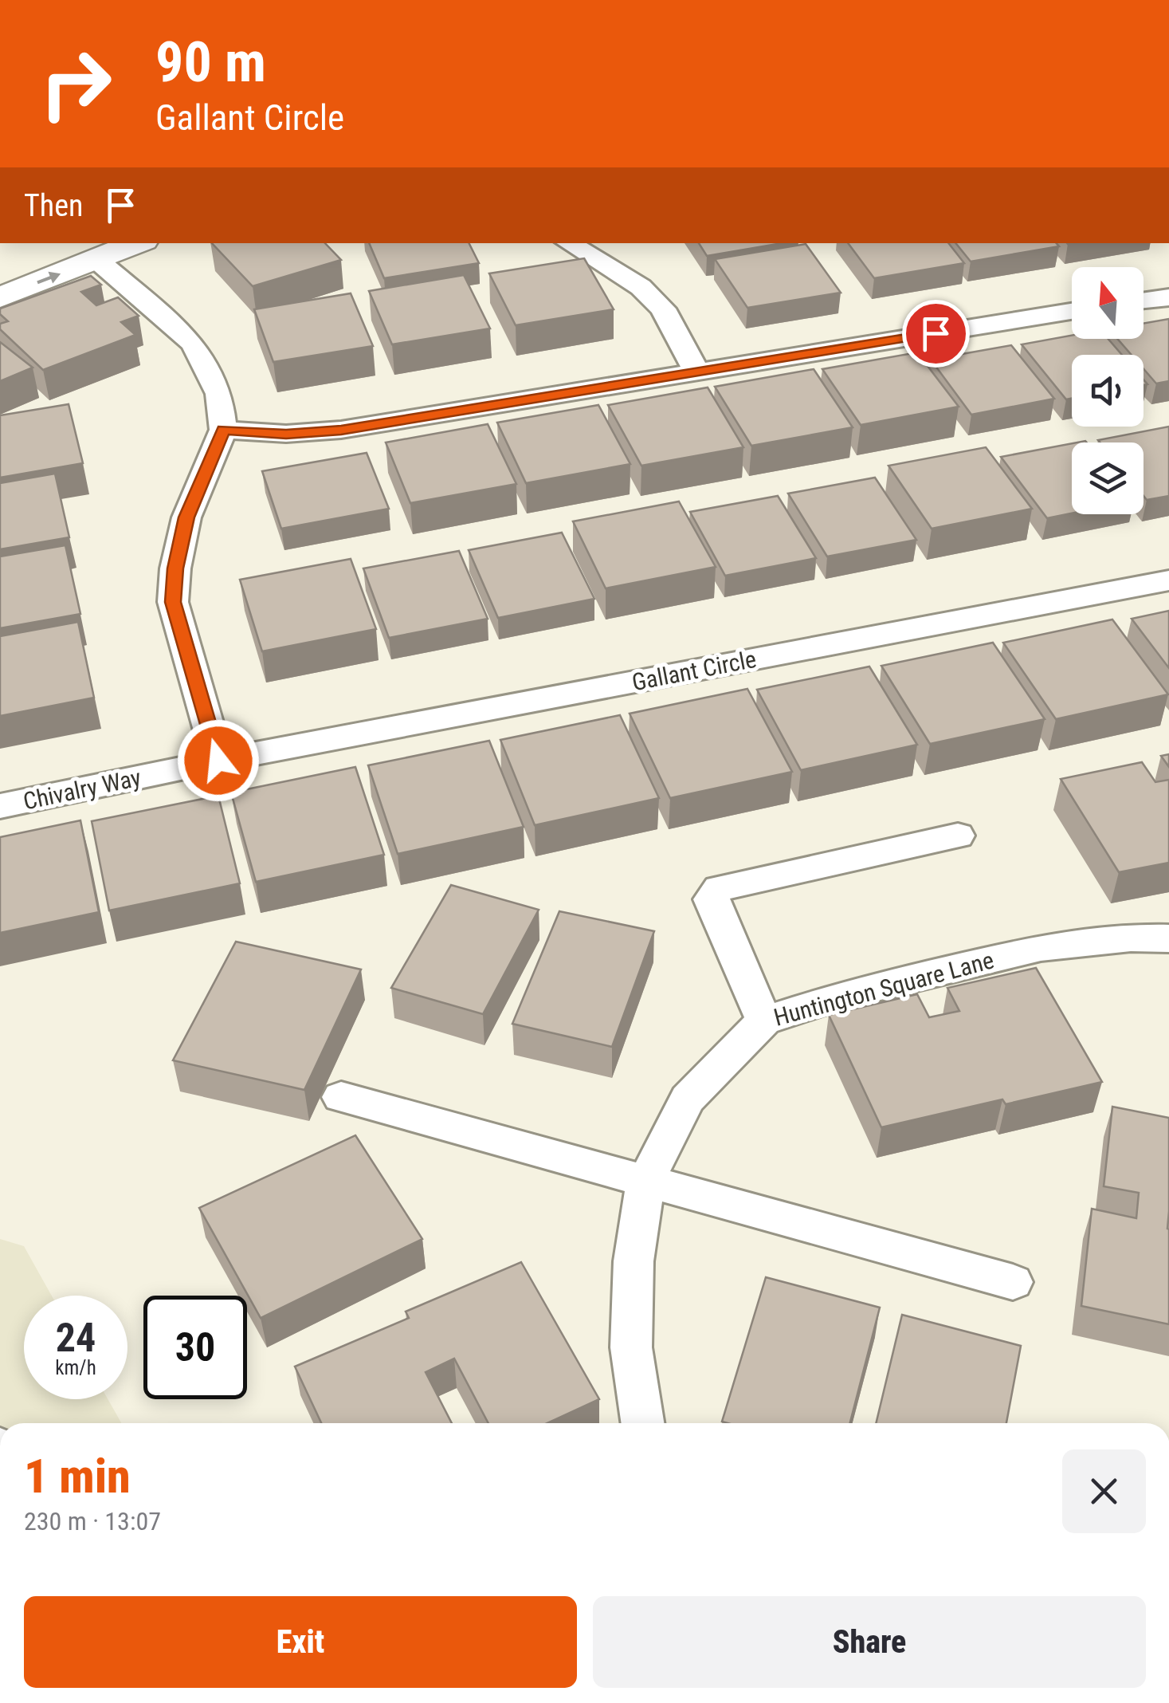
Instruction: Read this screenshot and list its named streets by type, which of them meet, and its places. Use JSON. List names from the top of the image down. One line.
{"streets":{"street":["Gallant Circle","Chivalry Way","Huntington Square Lane"]},"crossings":[["Gallant Circle","Chivalry Way"]],"north":"top","page":{"turn":["90 m","Gallant Circle"],"then":"Then","speed":"24 km/h","limit":"30","heading":["1 min","230 m · 13:07"],"buttons":["Exit","Share"]}}
